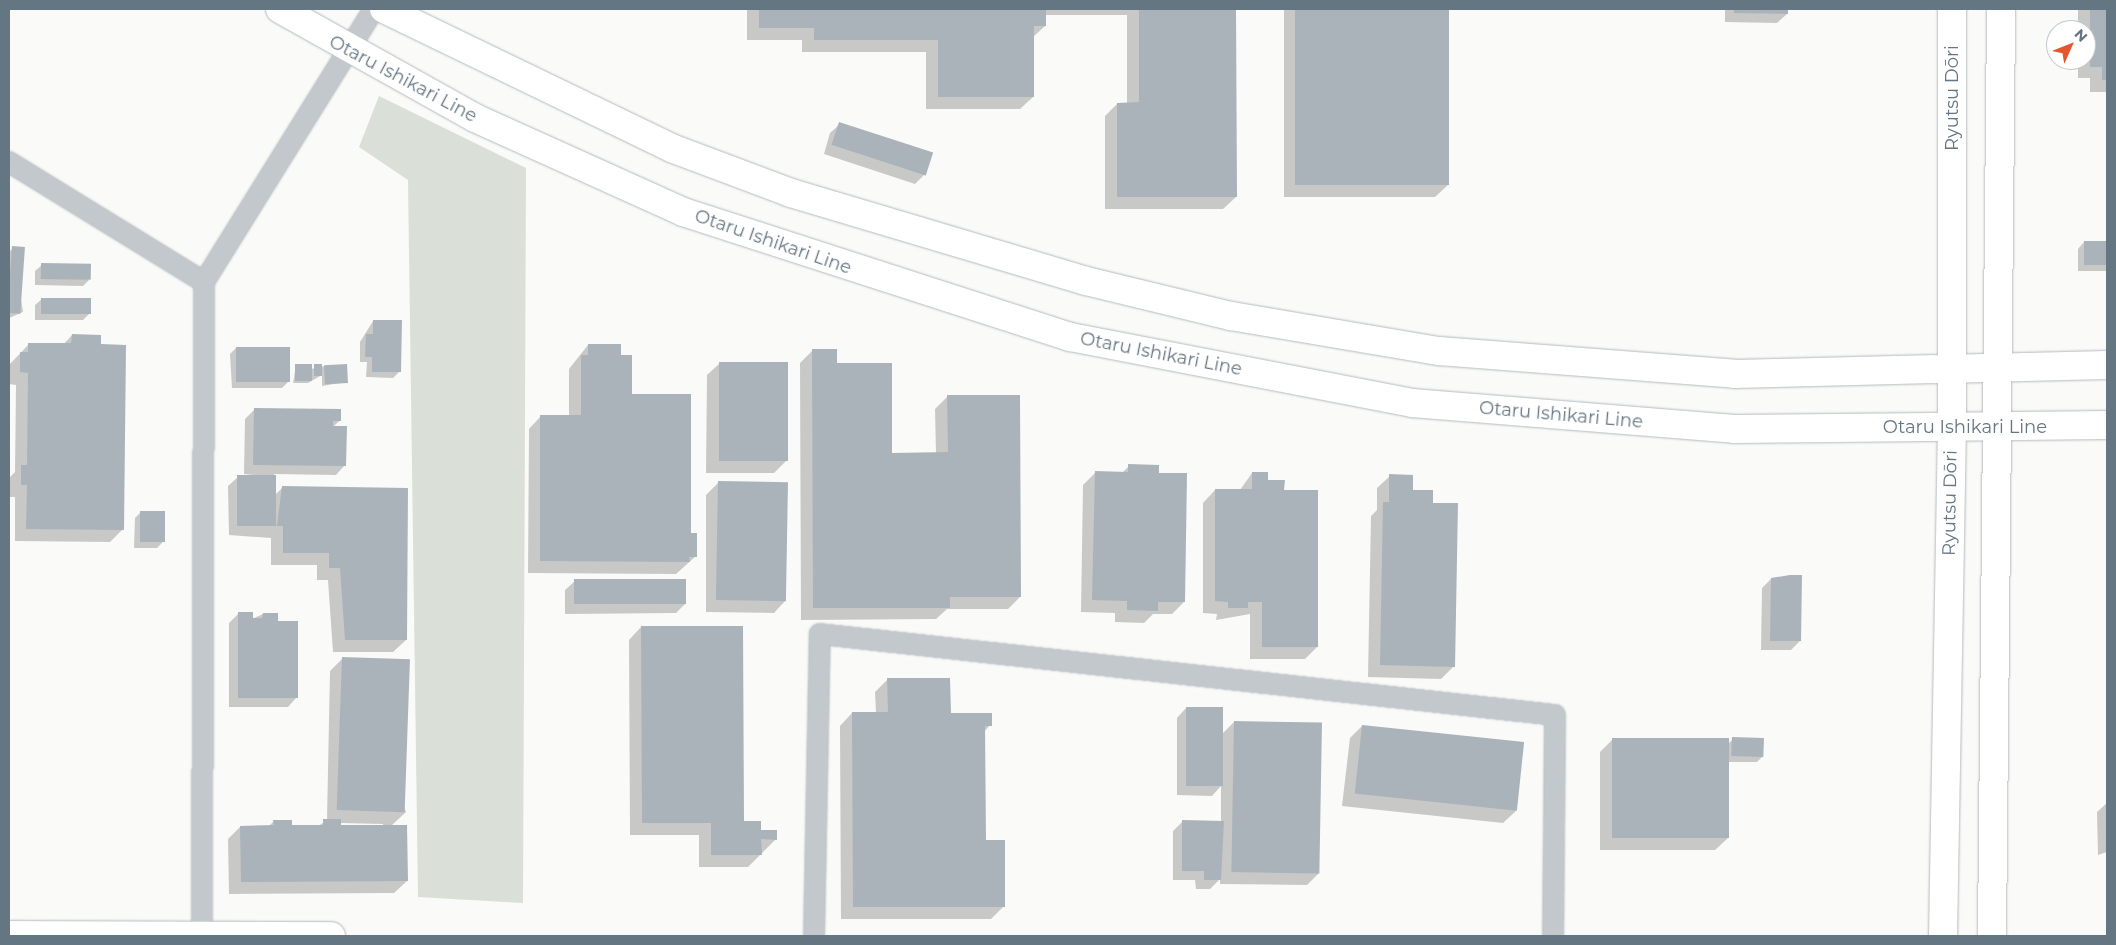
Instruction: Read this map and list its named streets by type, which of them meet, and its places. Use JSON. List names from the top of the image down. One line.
{"streets":{"main road":["Otaru Ishikari Line","Ryutsu Dōri"]},"crossings":[["Otaru Ishikari Line","Ryutsu Dōri"]],"north":"top right"}
